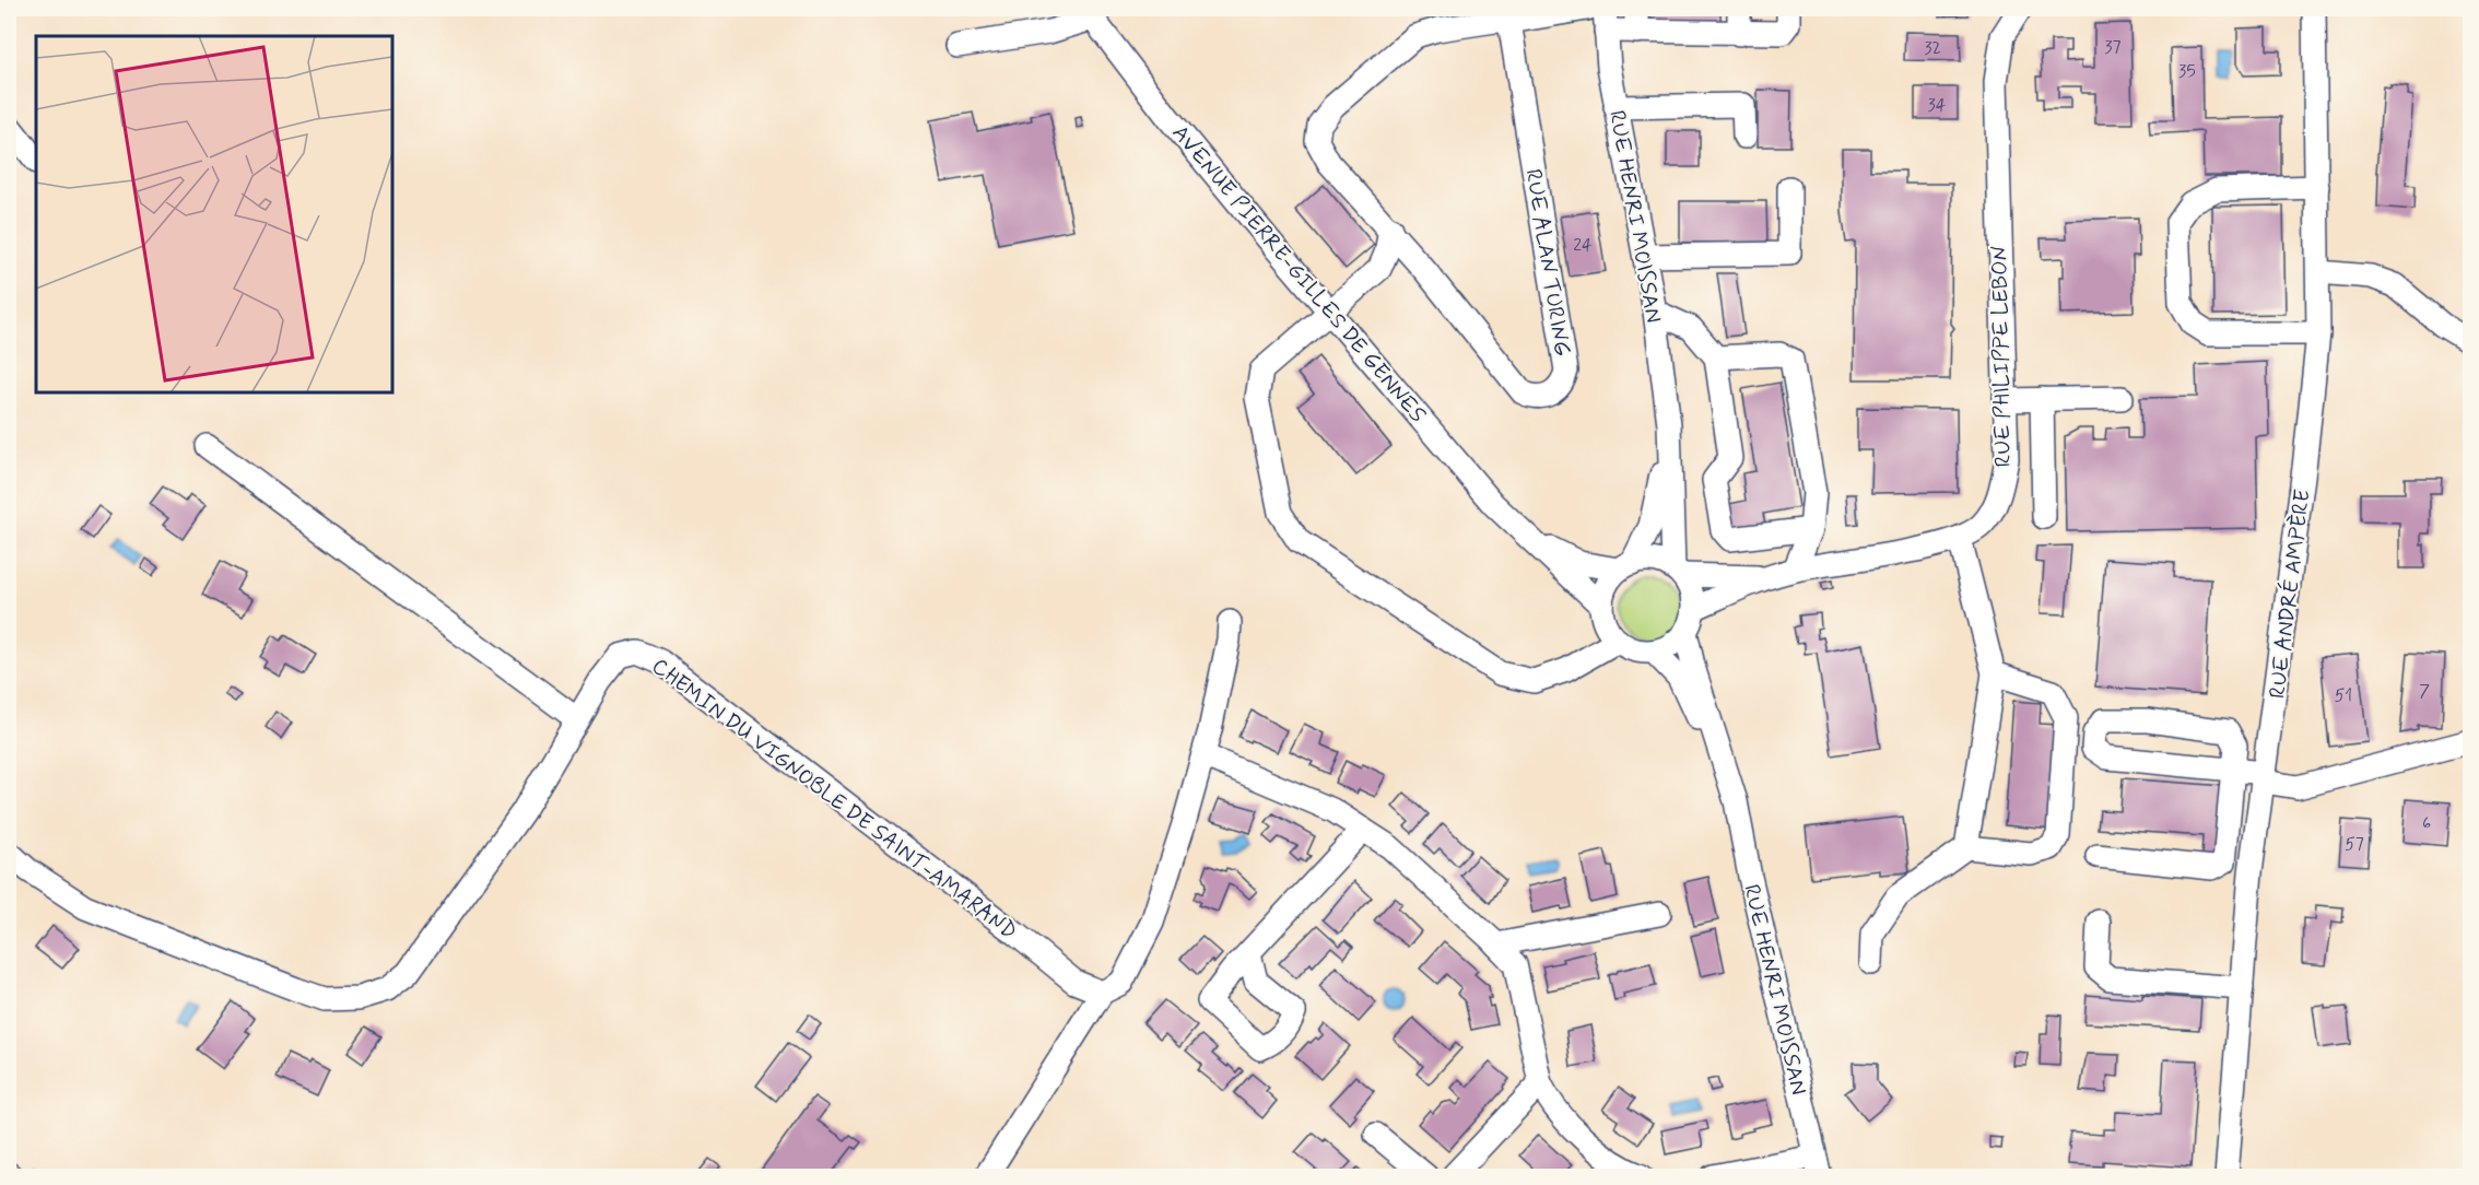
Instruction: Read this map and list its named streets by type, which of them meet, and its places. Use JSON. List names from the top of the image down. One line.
{"streets":{"street":["RUE HENRI MOISSAN","RUE ALAN TURING","AVENUE PIERRE-GILLES DE GENNES","RUE PHILIPPE LEBON","RUE ANDRÉ AMPÈRE","CHEMIN DU VIGNOBLE DE SAINT-AMARAND"]},"crossings":[["RUE HENRI MOISSAN","AVENUE PIERRE-GILLES DE GENNES"],["RUE HENRI MOISSAN","RUE PHILIPPE LEBON"],["AVENUE PIERRE-GILLES DE GENNES","RUE PHILIPPE LEBON"]],"house_numbers":["37","32","35","34","24","7","51","6","57"]}
